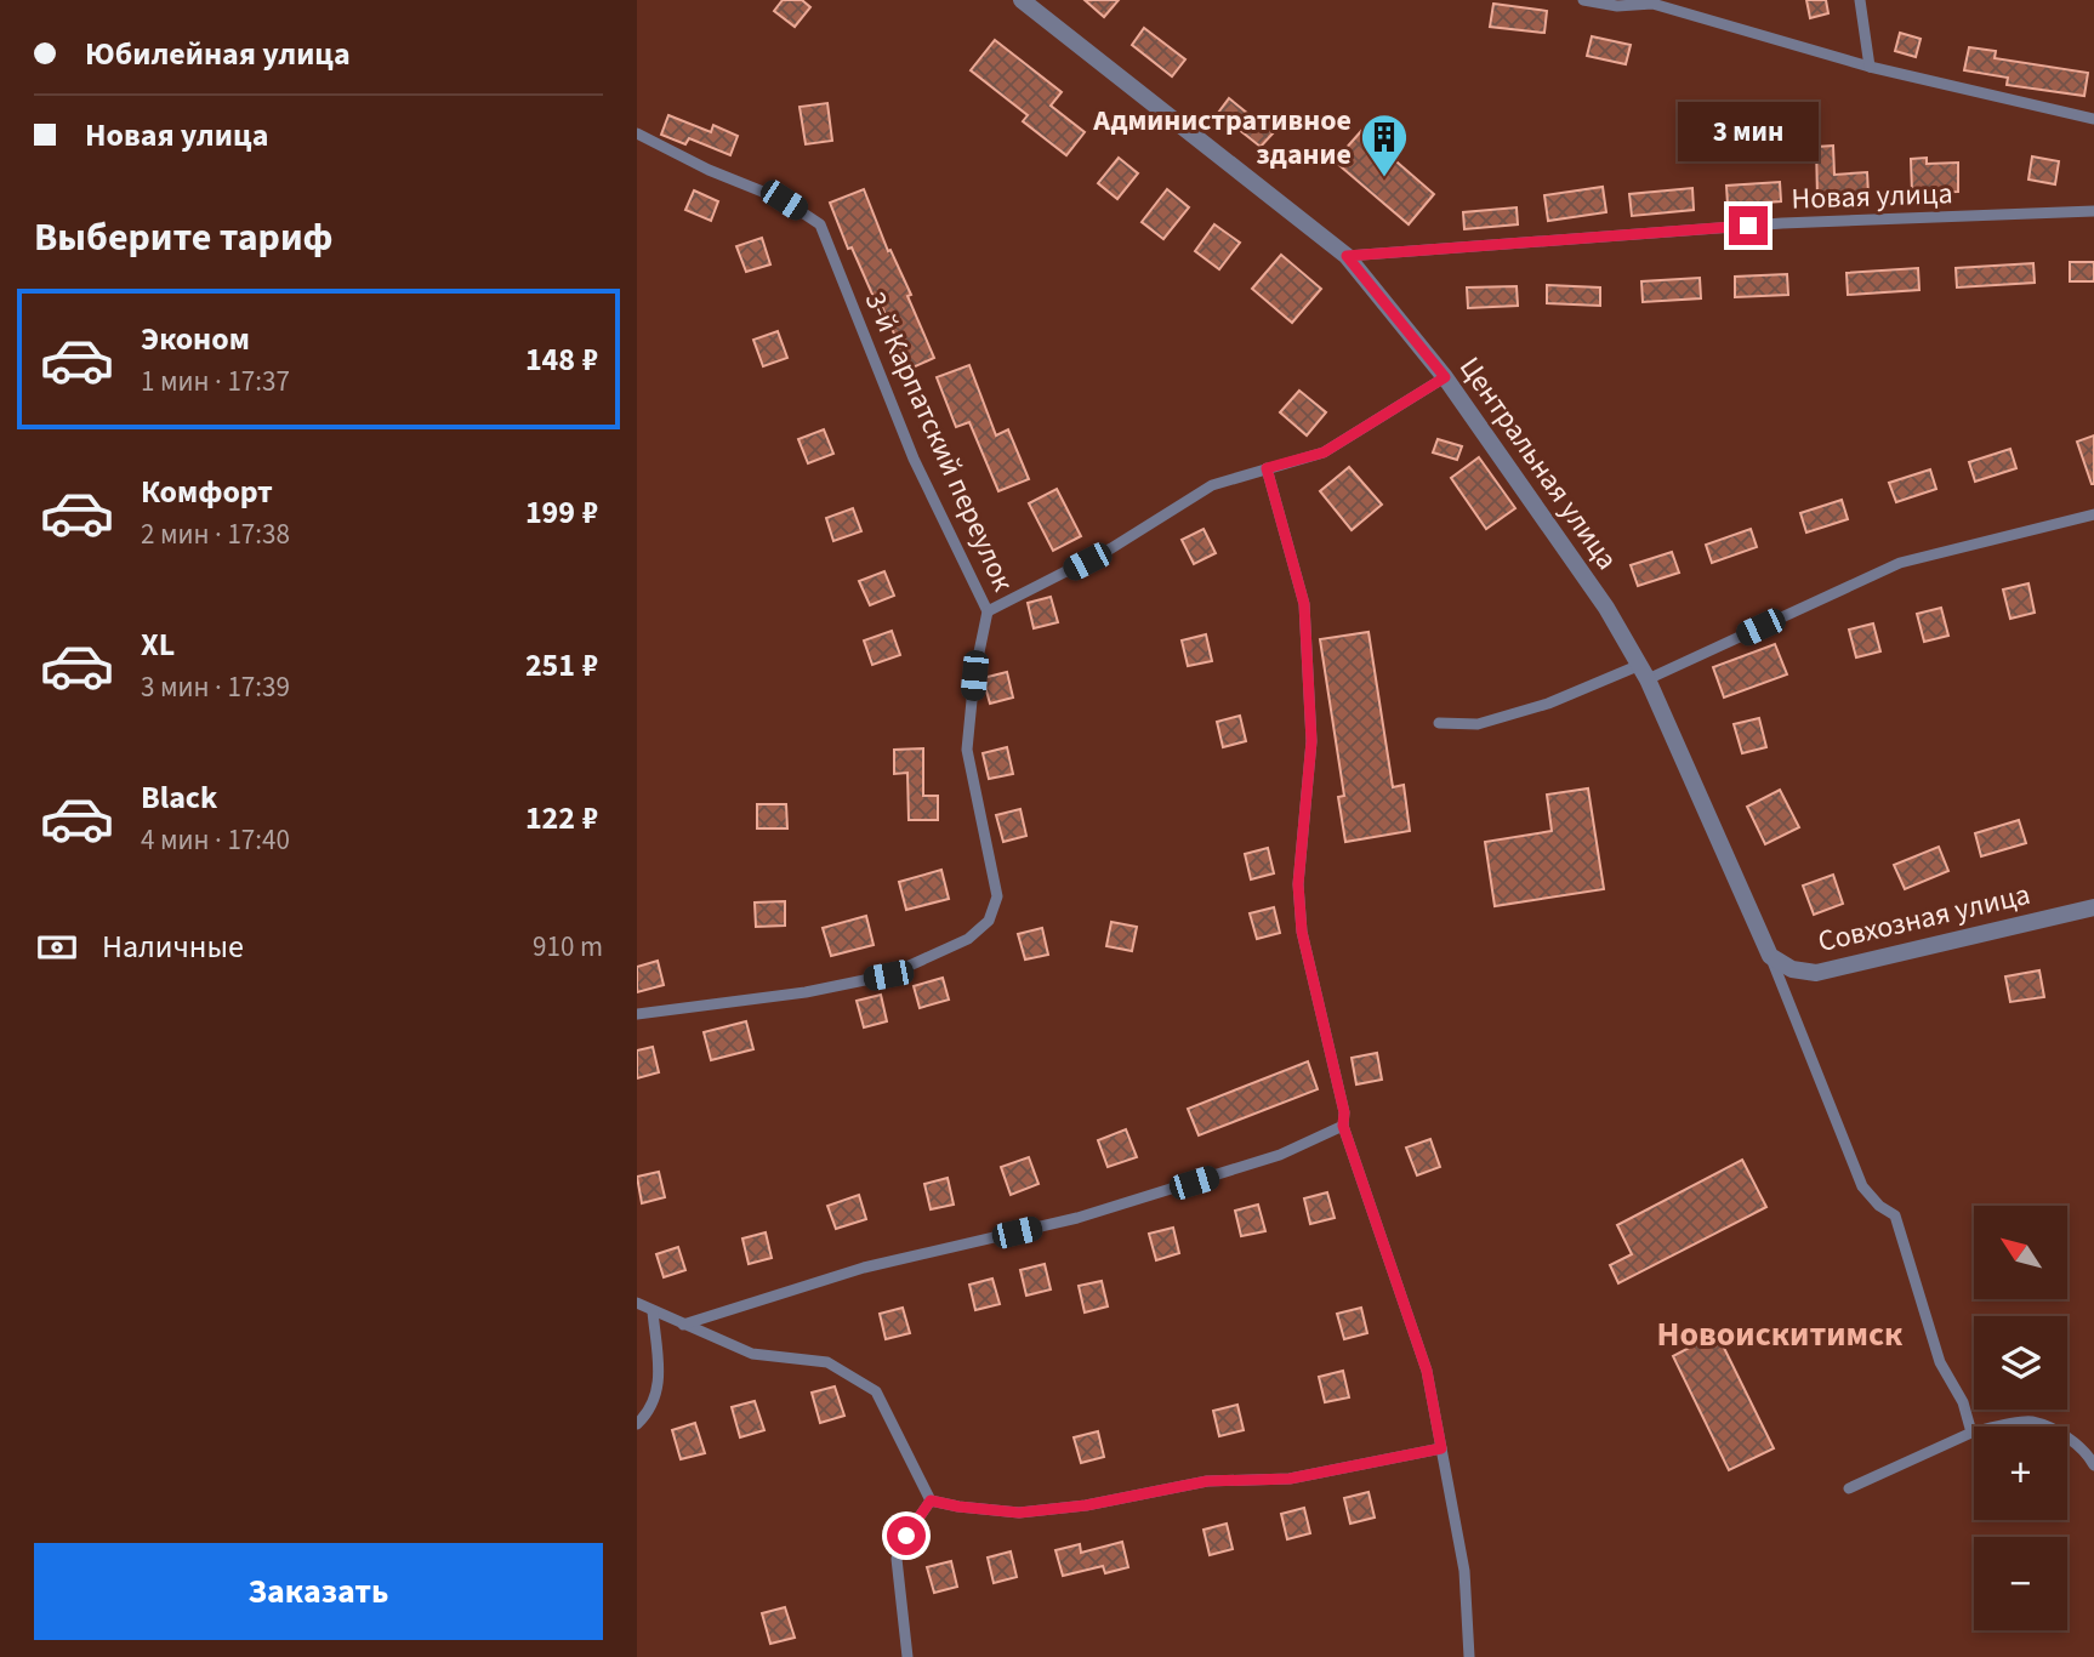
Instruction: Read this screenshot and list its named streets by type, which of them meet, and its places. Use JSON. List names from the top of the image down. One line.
{"streets":{"street":["Центральная улица","Совхозная улица"],"lane":["Новая улица","3-й Карпатский переулок"]},"crossings":[["Новая улица","Центральная улица"],["Центральная улица","Совхозная улица"]],"districts":["Новоискитимск"],"places":{"building":["Административное здание"]},"north":"top left","page":{"banner":["Юбилейная улица","Новая улица"],"bubble":"3 мин","heading":"Выберите тариф","list":[{"name":"Эконом","note":"1 мин · 17:37","value":"148 ₽"},{"name":"Комфорт","note":"2 мин · 17:38","value":"199 ₽"},{"name":"XL","note":"3 мин · 17:39","value":"251 ₽"},{"name":"Black","note":"4 мин · 17:40","value":"122 ₽"}],"pay":["Наличные","910 m"],"map_buttons":["+","−"],"buttons":"Заказать"}}
